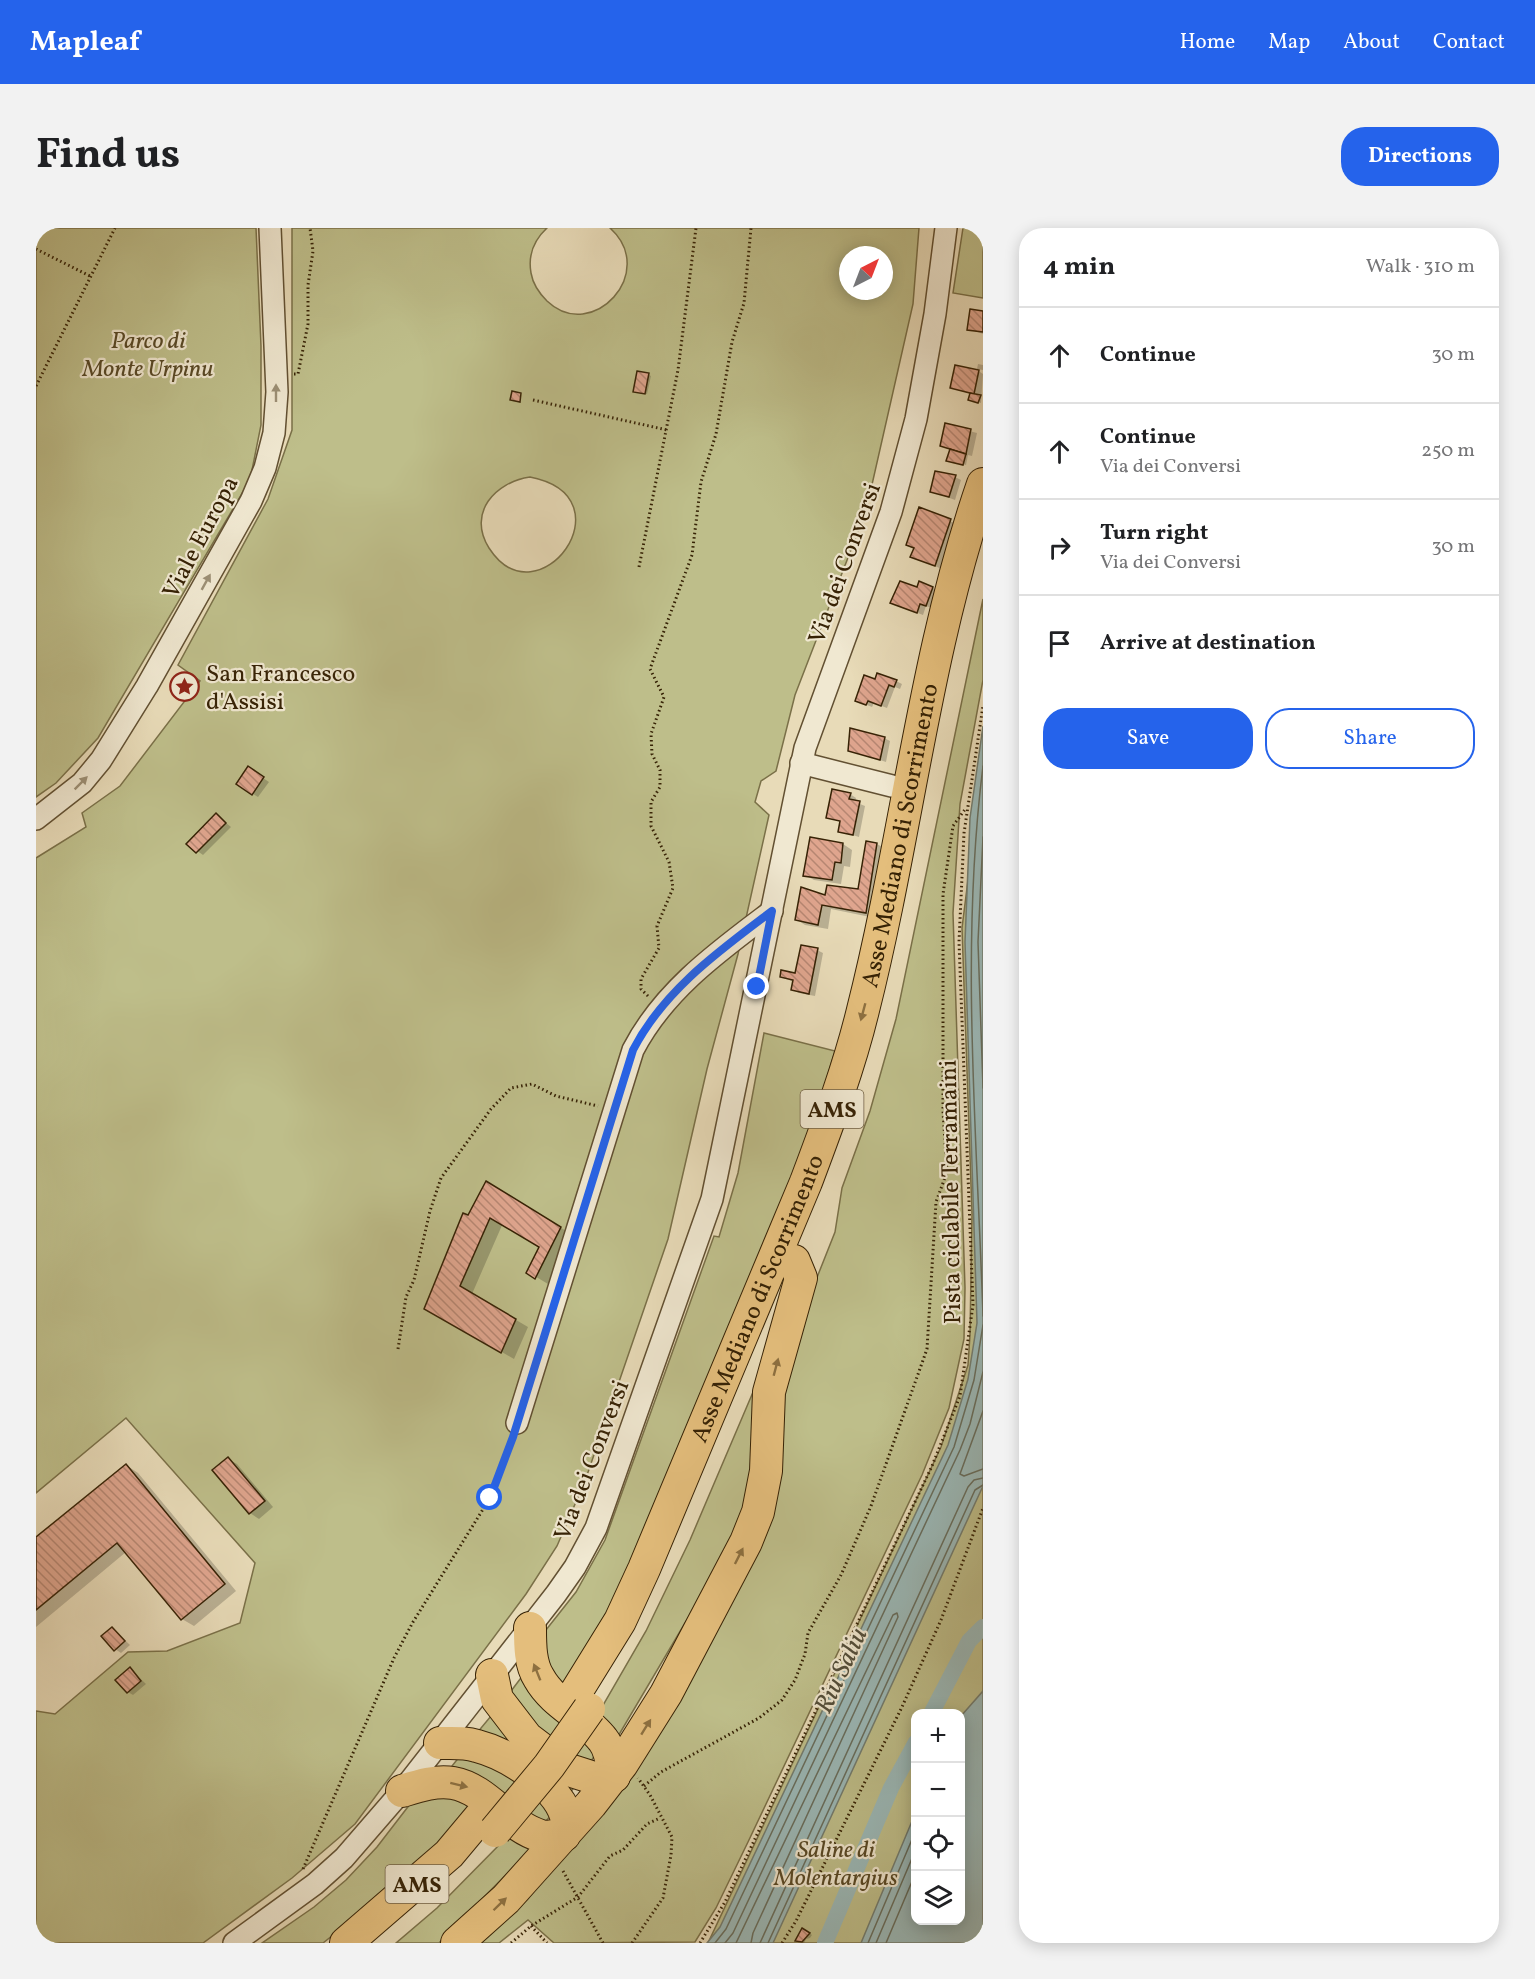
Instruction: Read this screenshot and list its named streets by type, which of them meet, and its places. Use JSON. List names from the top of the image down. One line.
{"streets":{"highway":["Asse Mediano di Scorrimento","AMS"],"street":["Viale Europa","Via dei Conversi"],"path":["Pista ciclabile Terramaini"]},"one_way":["Viale Europa"],"water":["Riu Saliu"],"parks":["Parco di Monte Urpinu","Saline di Molentargius"],"places":{"place":["San Francesco d'Assisi"]},"north":"top right","page":{"header":"Mapleaf","nav":["Home","Map","About","Contact"],"title":"Find us","buttons":["Directions",["Save","Share"]],"heading":["4 min","Walk · 310 m"],"list":[["Continue","30 m"],["Continue","Via dei Conversi","250 m"],["Turn right","Via dei Conversi","30 m"],"Arrive at destination"],"map_buttons":["+","−"]}}
